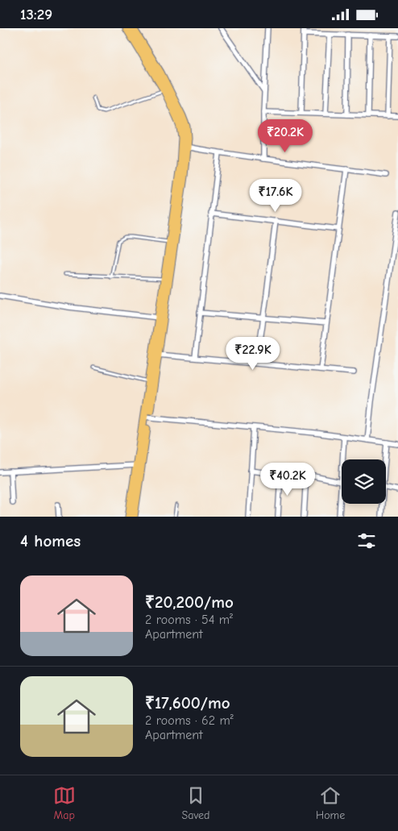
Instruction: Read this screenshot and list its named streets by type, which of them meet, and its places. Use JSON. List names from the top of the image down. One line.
{"page":{"status":"13:29","price":["₹20.2K","₹17.6K","₹22.9K","₹40.2K"],"heading":"4 homes","list":[{"name":"₹20,200/mo","note":"2 rooms · 54 m² · Apartment"},{"name":"₹17,600/mo","note":"2 rooms · 62 m² · Apartment"}],"tabs":["Map","Saved","Home"]}}
